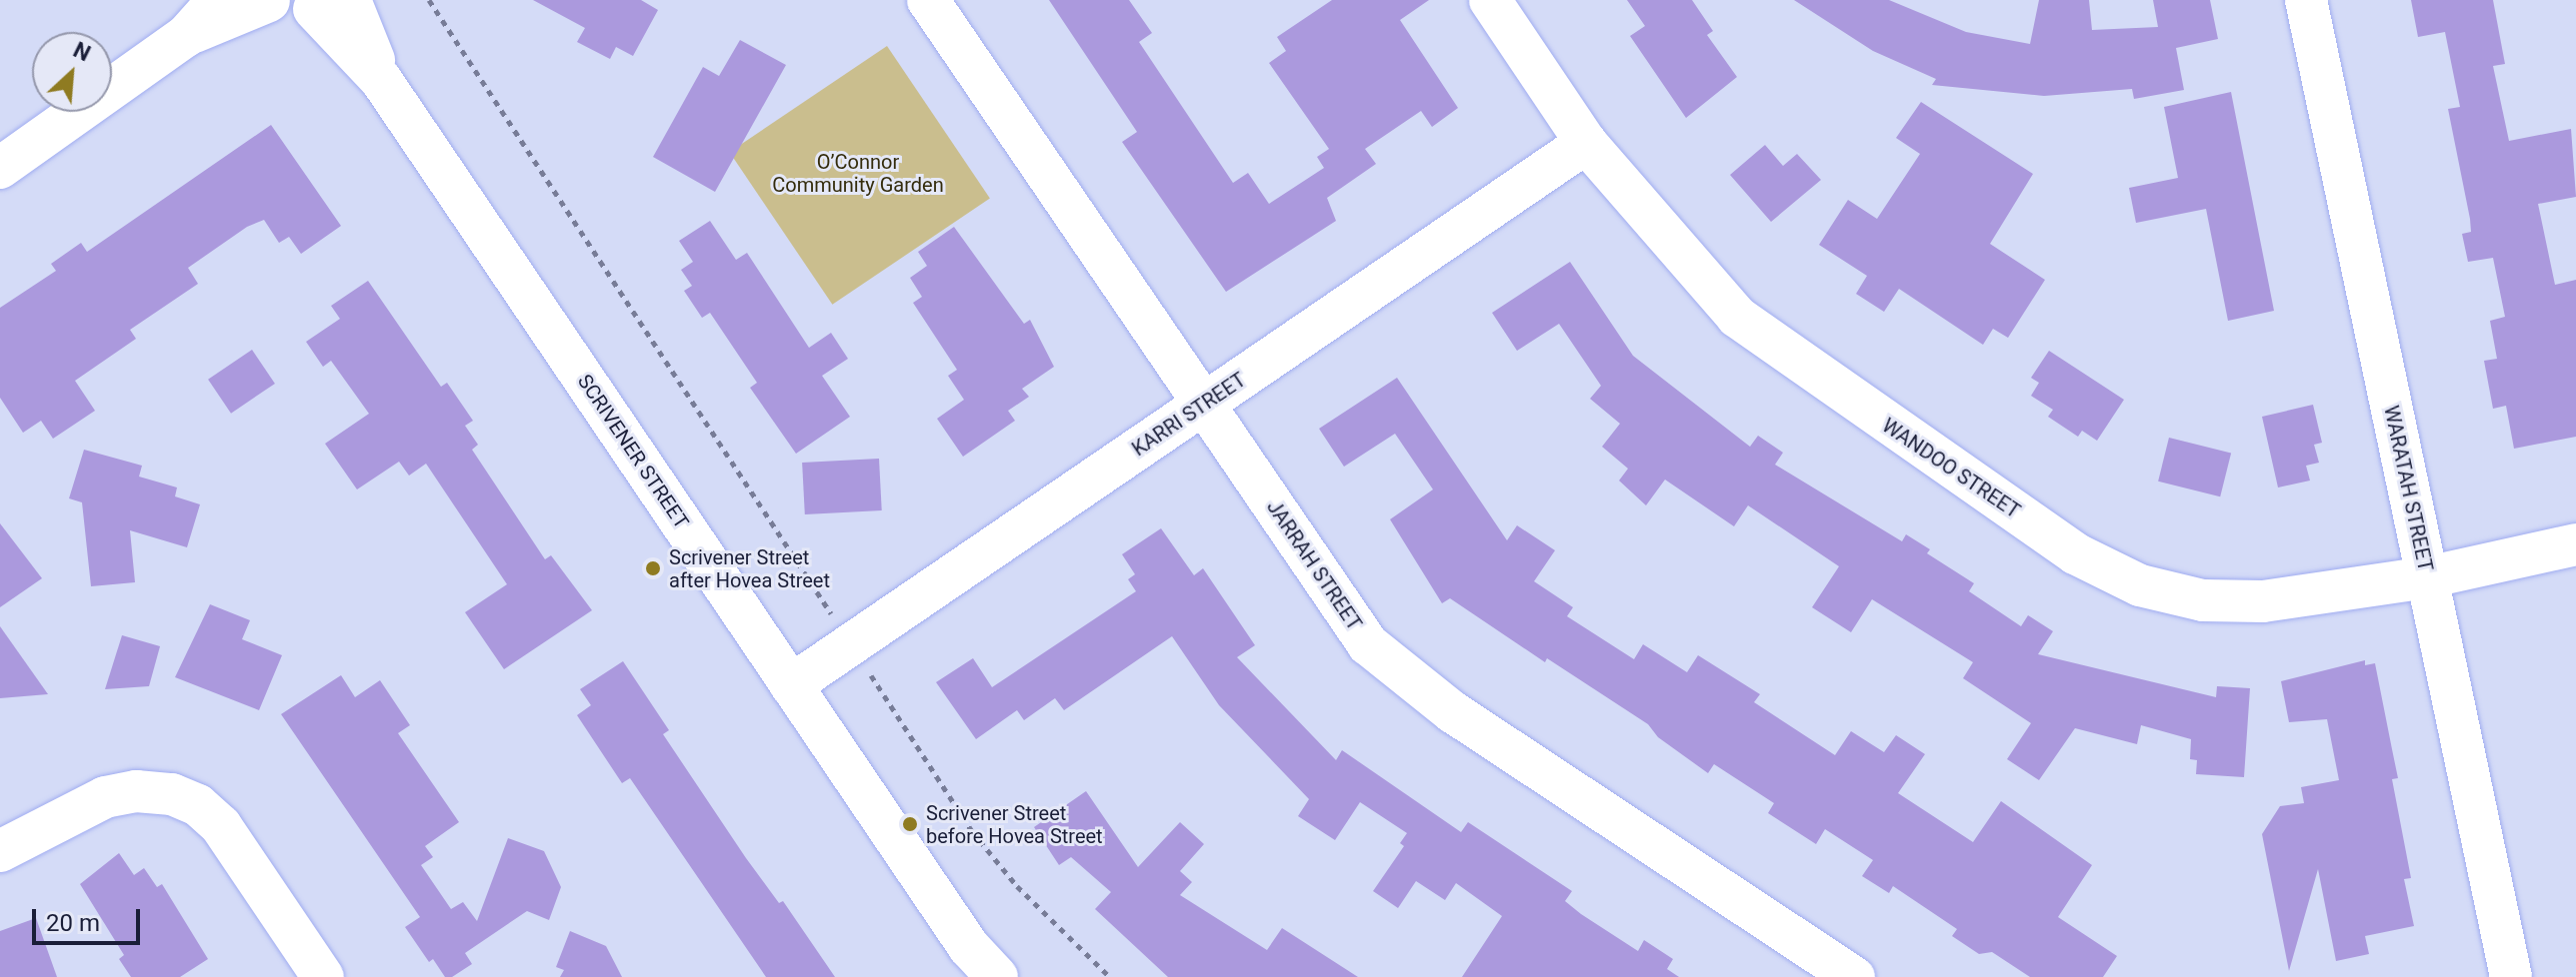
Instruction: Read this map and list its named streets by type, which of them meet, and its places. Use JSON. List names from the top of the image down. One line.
{"streets":{"street":["KARRI STREET","SCRIVENER STREET","WANDOO STREET","WARATAH STREET","JARRAH STREET"]},"crossings":[["KARRI STREET","SCRIVENER STREET"],["KARRI STREET","WANDOO STREET"],["KARRI STREET","JARRAH STREET"],["WANDOO STREET","WARATAH STREET"]],"parks":["O’Connor Community Garden"],"places":["Scrivener Street after Hovea Street","Scrivener Street before Hovea Street"],"scale_bar":"20 m","north":"top right"}
